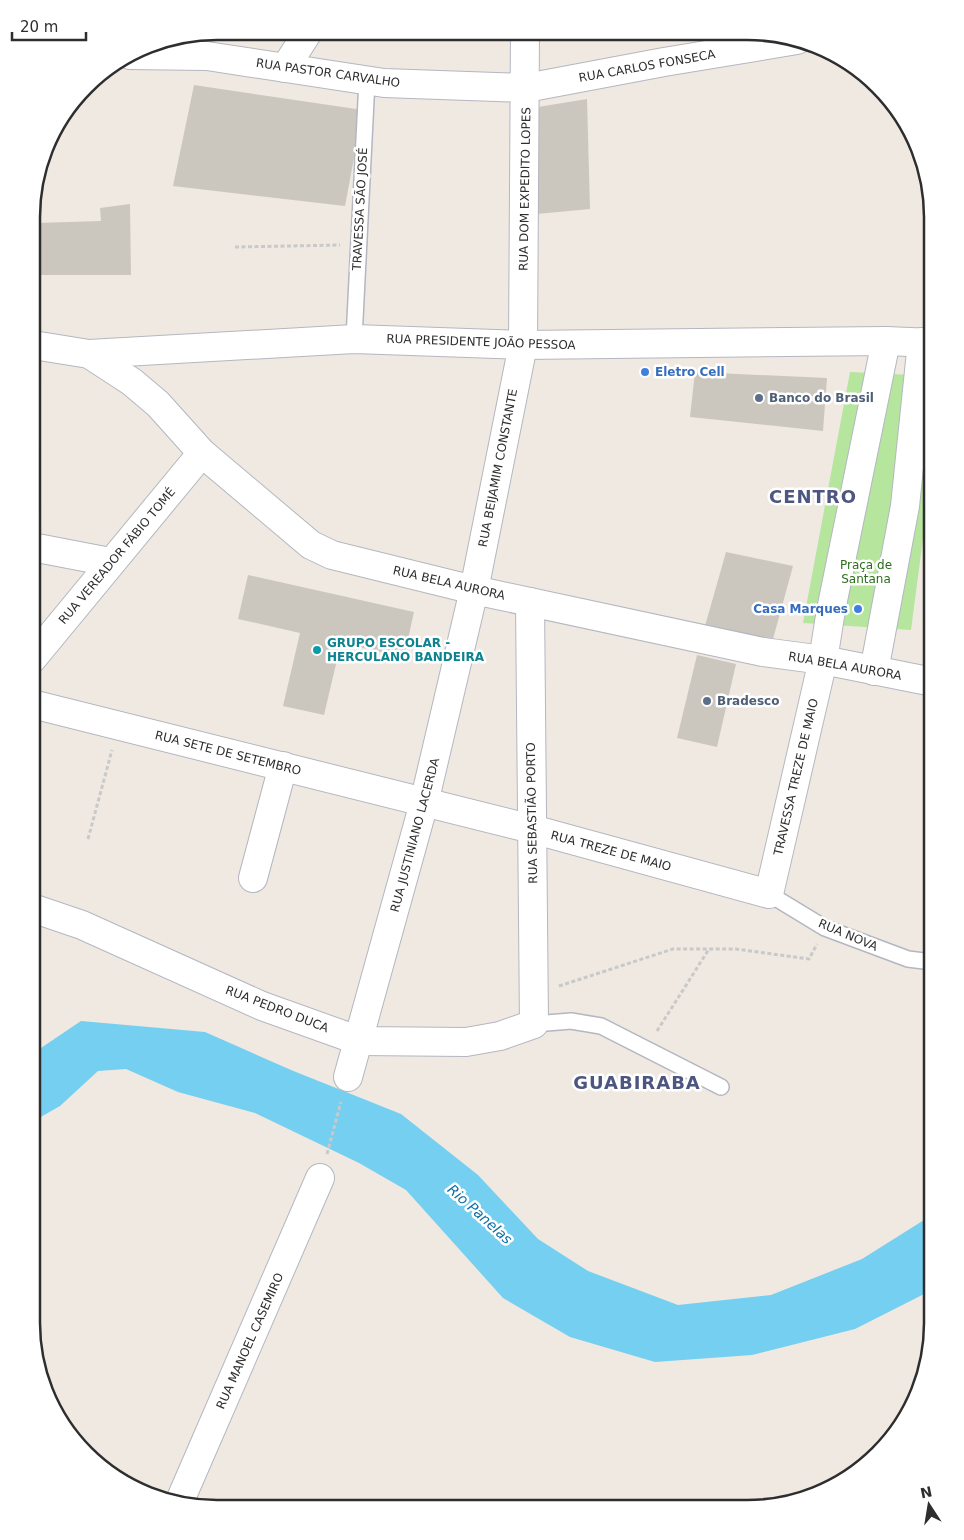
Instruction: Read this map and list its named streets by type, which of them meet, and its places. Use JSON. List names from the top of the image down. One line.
{"streets":{"street":["RUA CARLOS FONSECA","RUA PASTOR CARVALHO","RUA DOM EXPEDITO LOPES","RUA PRESIDENTE JOÃO PESSOA","RUA BEIJAMIM CONSTANTE","RUA VEREADOR FÁBIO TOMÉ","RUA BELA AURORA","RUA SETE DE SETEMBRO","TRAVESSA TREZE DE MAIO","RUA SEBASTIÃO PORTO","RUA JUSTINIANO LACERDA","RUA TREZE DE MAIO","RUA PEDRO DUCA","RUA MANOEL CASEMIRO"],"lane":["TRAVESSA SÃO JOSÉ","RUA NOVA"]},"crossings":[["RUA CARLOS FONSECA","RUA PASTOR CARVALHO"],["RUA CARLOS FONSECA","RUA DOM EXPEDITO LOPES"],["RUA PASTOR CARVALHO","RUA DOM EXPEDITO LOPES"],["RUA PASTOR CARVALHO","TRAVESSA SÃO JOSÉ"],["RUA DOM EXPEDITO LOPES","RUA PRESIDENTE JOÃO PESSOA"],["RUA DOM EXPEDITO LOPES","RUA BEIJAMIM CONSTANTE"],["TRAVESSA SÃO JOSÉ","RUA PRESIDENTE JOÃO PESSOA"],["RUA PRESIDENTE JOÃO PESSOA","RUA BEIJAMIM CONSTANTE"],["RUA PRESIDENTE JOÃO PESSOA","RUA BELA AURORA"],["RUA BEIJAMIM CONSTANTE","RUA BELA AURORA"],["RUA BEIJAMIM CONSTANTE","RUA JUSTINIANO LACERDA"],["RUA VEREADOR FÁBIO TOMÉ","RUA BELA AURORA"],["RUA BELA AURORA","TRAVESSA TREZE DE MAIO"],["RUA BELA AURORA","RUA SEBASTIÃO PORTO"],["RUA BELA AURORA","RUA JUSTINIANO LACERDA"],["RUA SETE DE SETEMBRO","RUA JUSTINIANO LACERDA"],["RUA SETE DE SETEMBRO","RUA TREZE DE MAIO"],["TRAVESSA TREZE DE MAIO","RUA TREZE DE MAIO"],["TRAVESSA TREZE DE MAIO","RUA NOVA"],["RUA SEBASTIÃO PORTO","RUA TREZE DE MAIO"],["RUA SEBASTIÃO PORTO","RUA PEDRO DUCA"],["RUA JUSTINIANO LACERDA","RUA TREZE DE MAIO"],["RUA JUSTINIANO LACERDA","RUA PEDRO DUCA"],["RUA TREZE DE MAIO","RUA NOVA"]],"districts":["CENTRO","GUABIRABA"],"water":["Rio Panelas"],"parks":["Praça de Santana"],"places":["Eletro Cell","Banco do Brasil","Casa Marques","GRUPO ESCOLAR - HERCULANO BANDEIRA","Bradesco"],"scale_bar":"20 m","north":"top"}
